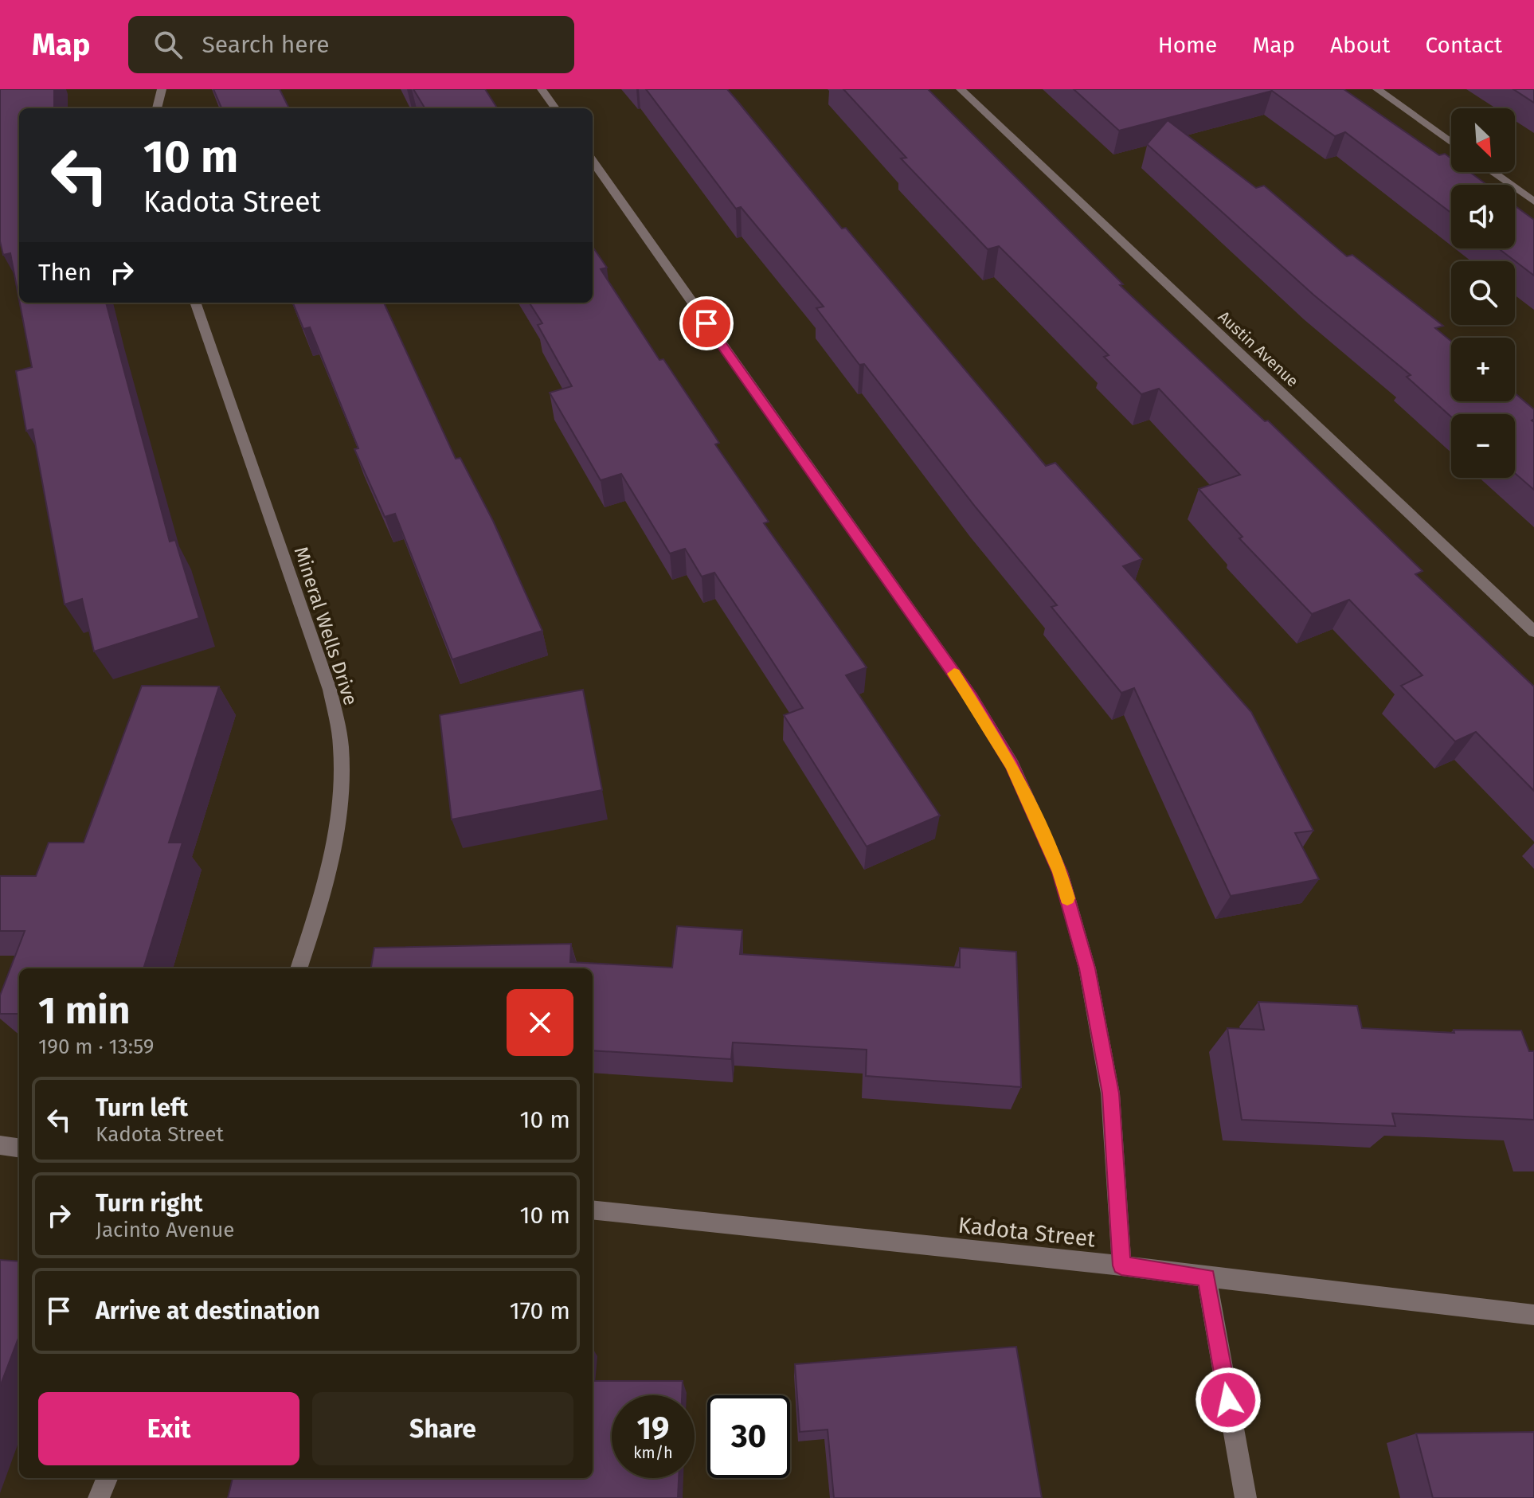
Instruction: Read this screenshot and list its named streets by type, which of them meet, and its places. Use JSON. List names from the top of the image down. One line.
{"streets":{"street":["Austin Avenue","Mineral Wells Drive","Kadota Street"]},"north":"bottom right","page":{"header":"Map","search":"Search here","nav":["Home","Map","About","Contact"],"map_buttons":["+","−"],"turn":["10 m","Kadota Street"],"then":"Then","heading":["1 min","190 m · 13:59"],"list":[{"name":"Turn left","note":"Kadota Street","value":"10 m"},{"name":"Turn right","note":"Jacinto Avenue","value":"10 m"},{"name":"Arrive at destination","value":"170 m"}],"buttons":["Exit","Share"],"speed":"19 km/h","limit":"30"}}
